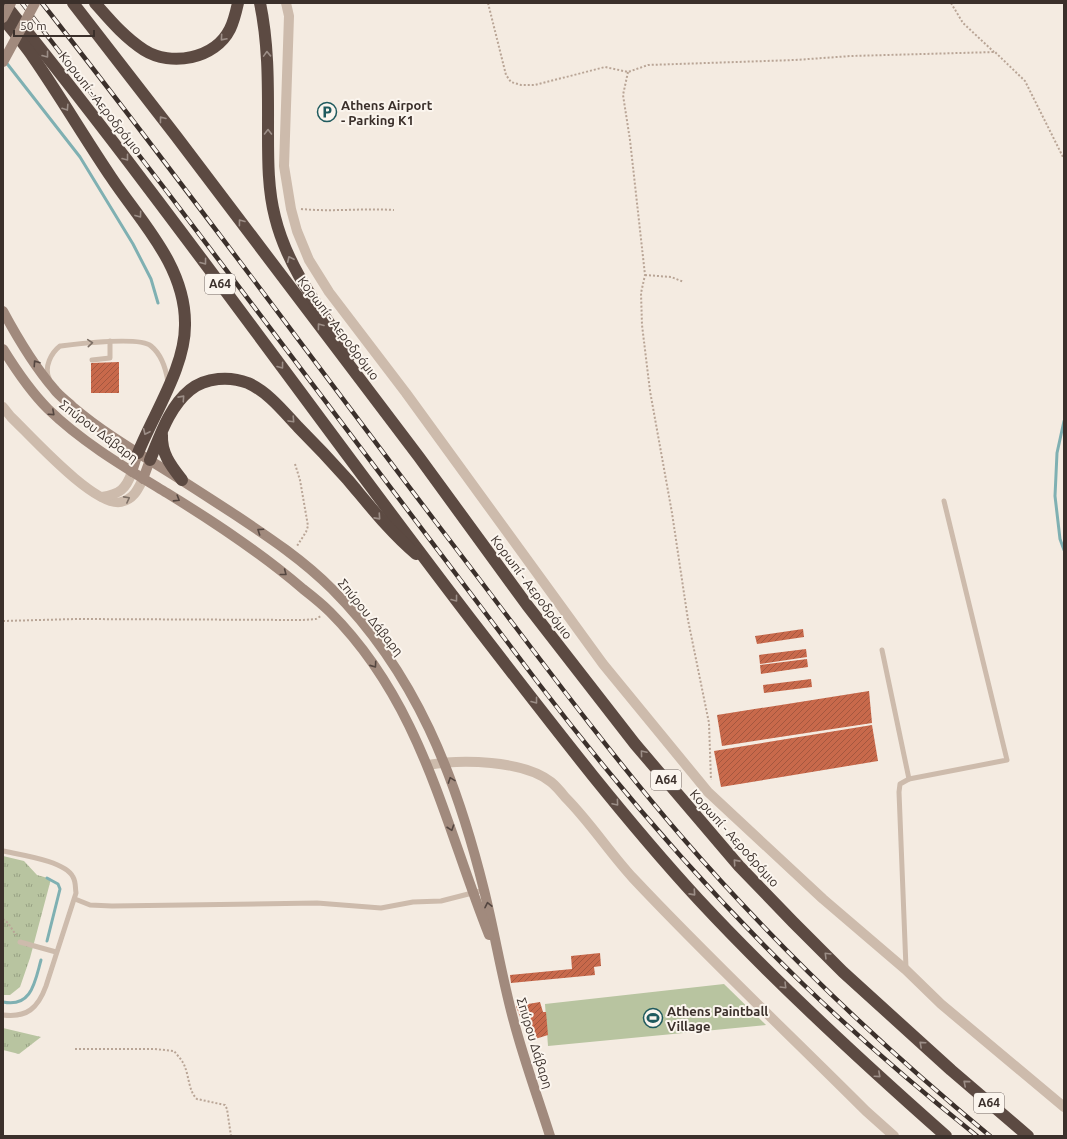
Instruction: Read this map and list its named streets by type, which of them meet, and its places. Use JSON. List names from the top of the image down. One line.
{"streets":{"highway":["Κορωπί - Αεροδρόμιο","Α64"],"street":["Σπύρου Δάβαρη"]},"places":{"parking":["Athens Airport - Parking K1"],"sports":["Athens Paintball Village"]},"scale_bar":"50 m"}
